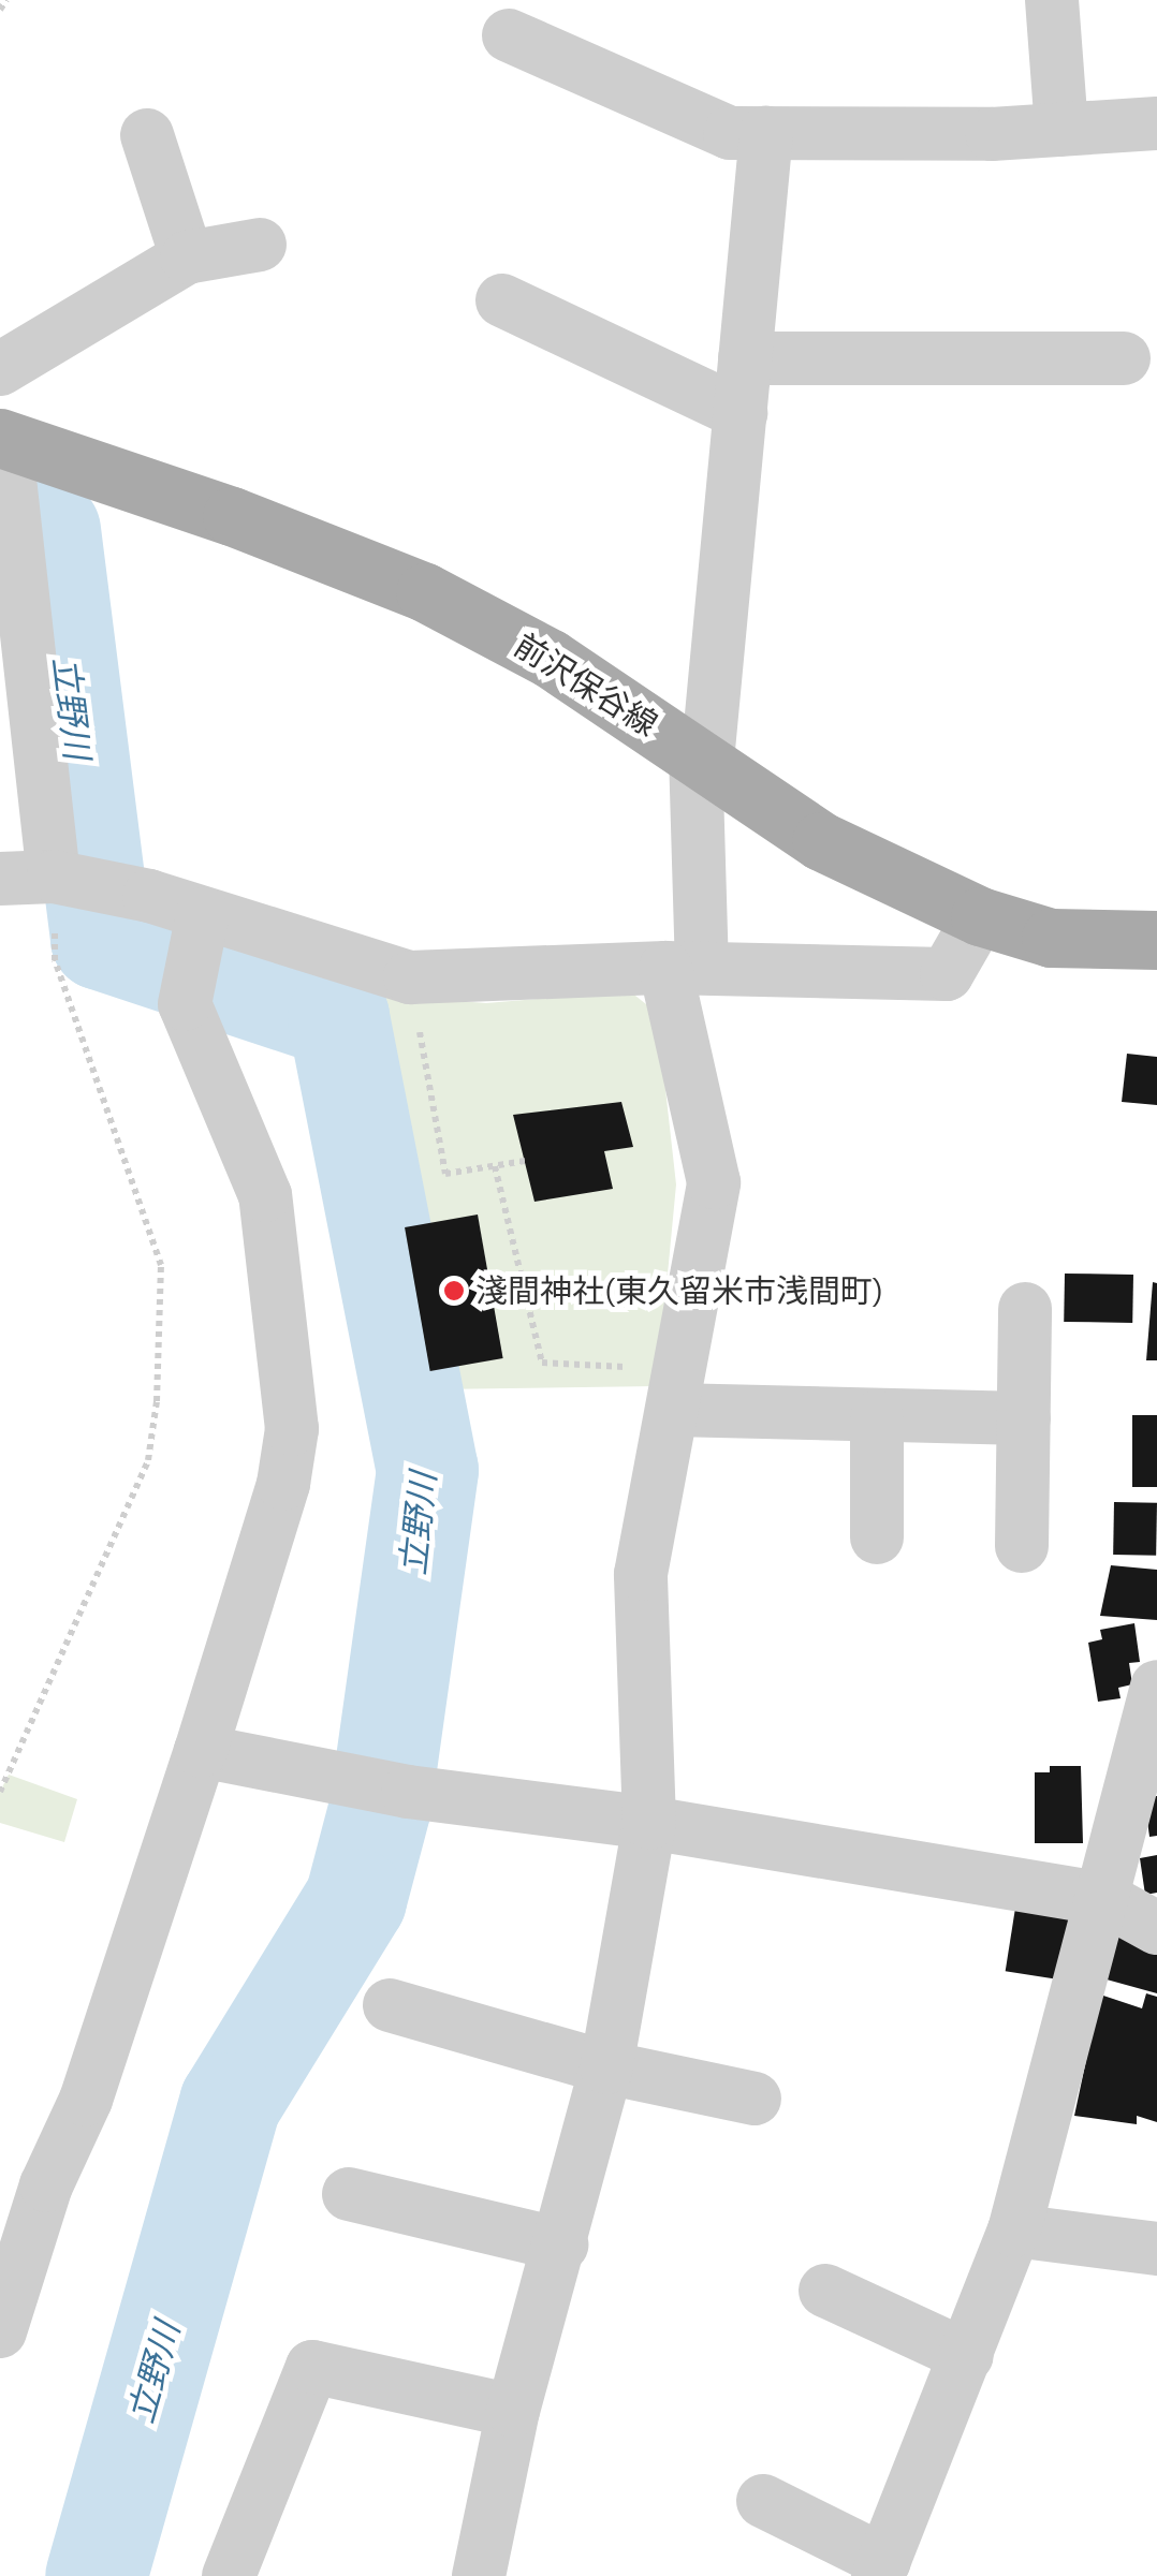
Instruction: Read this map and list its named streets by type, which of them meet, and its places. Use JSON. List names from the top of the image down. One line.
{"streets":{"main road":["前沢保谷線"]},"water":["立野川"],"places":["淺間神社(東久留米市浅間町)"]}
